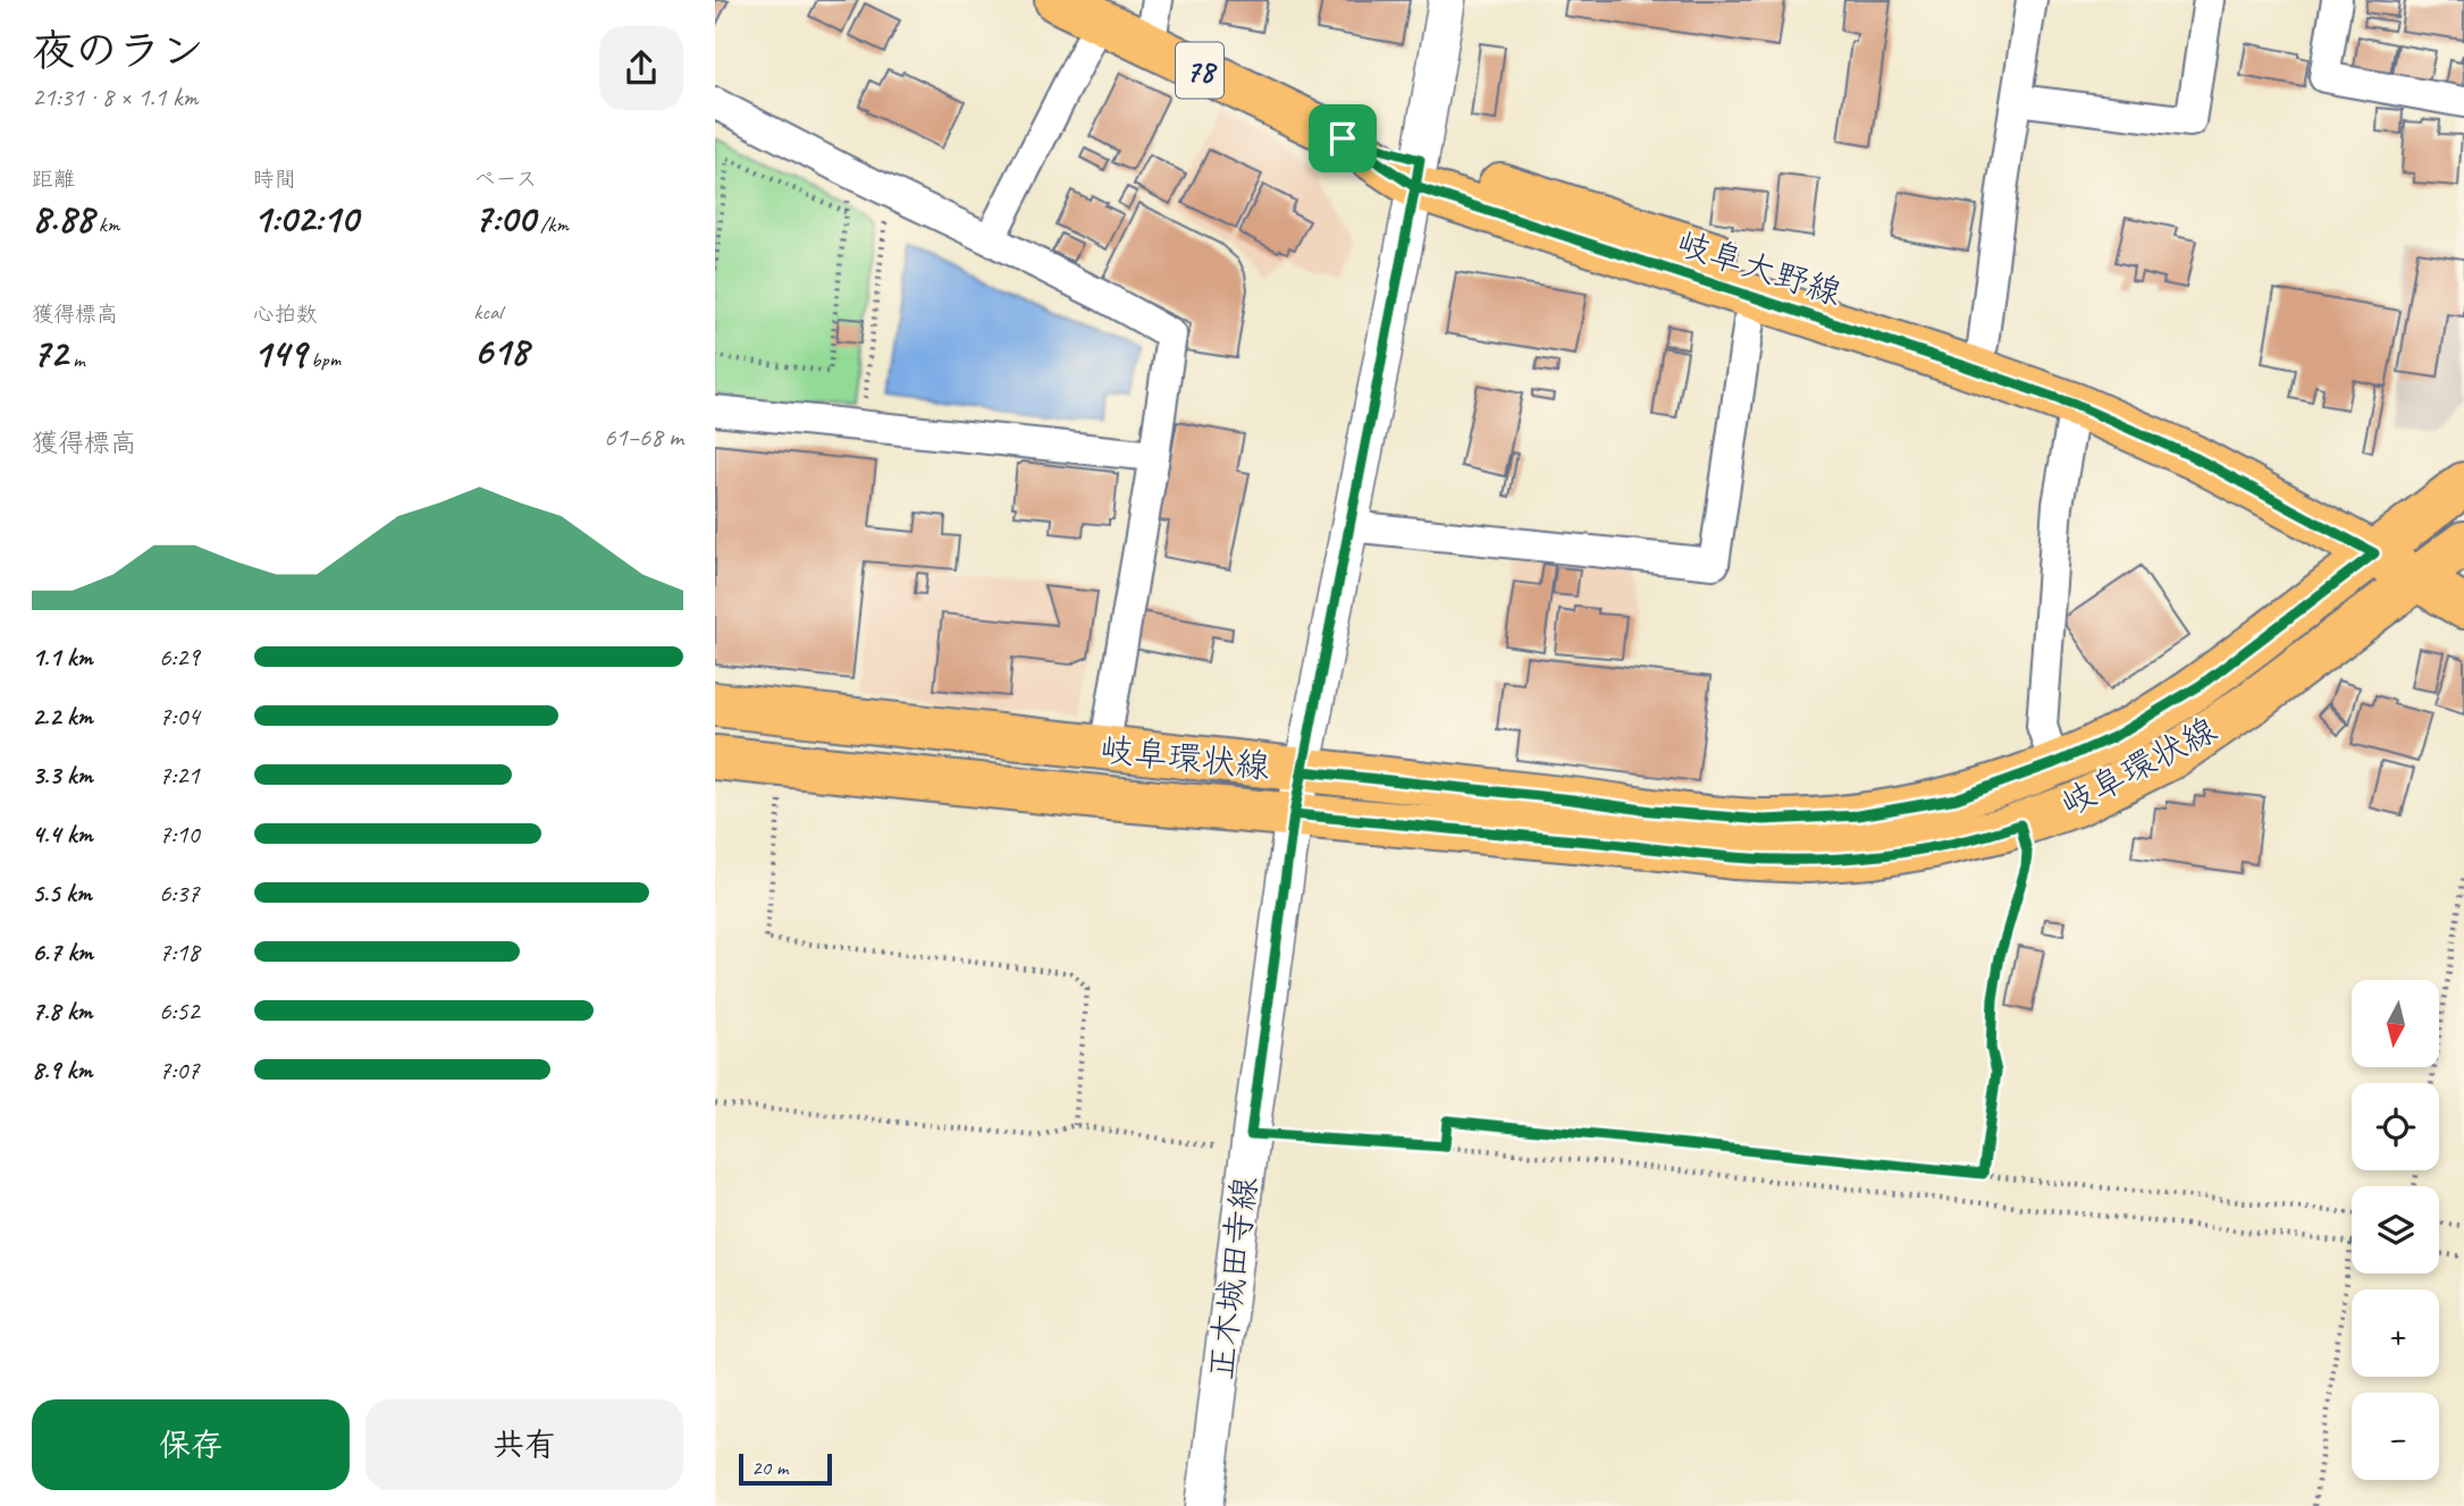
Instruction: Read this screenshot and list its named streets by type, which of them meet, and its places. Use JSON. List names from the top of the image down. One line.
{"streets":{"main road":["78","岐阜大野線","岐阜環状線"],"street":["正木城田寺線"]},"crossings":[["岐阜大野線","岐阜環状線"],["岐阜大野線","正木城田寺線"],["岐阜環状線","正木城田寺線"]],"scale_bar":"20 m","north":"bottom","page":{"heading":["夜のラン","21:31 · 8 × 1.1 km"],"stats":[["距離","8.88 km"],["時間","1:02:10"],["ペース","7:00 /km"],["獲得標高","72 m"],["心拍数","149 bpm"],["kcal","618"]],"chart":["獲得標高","61–68 m"],"list":[{"name":"1.1 km","note":"6:29"},{"name":"2.2 km","note":"7:04"},{"name":"3.3 km","note":"7:21"},{"name":"4.4 km","note":"7:10"},{"name":"5.5 km","note":"6:37"},{"name":"6.7 km","note":"7:18"},{"name":"7.8 km","note":"6:52"},{"name":"8.9 km","note":"7:07"}],"map_buttons":["+","−"],"buttons":["保存","共有"],"scale":"20 m"}}
